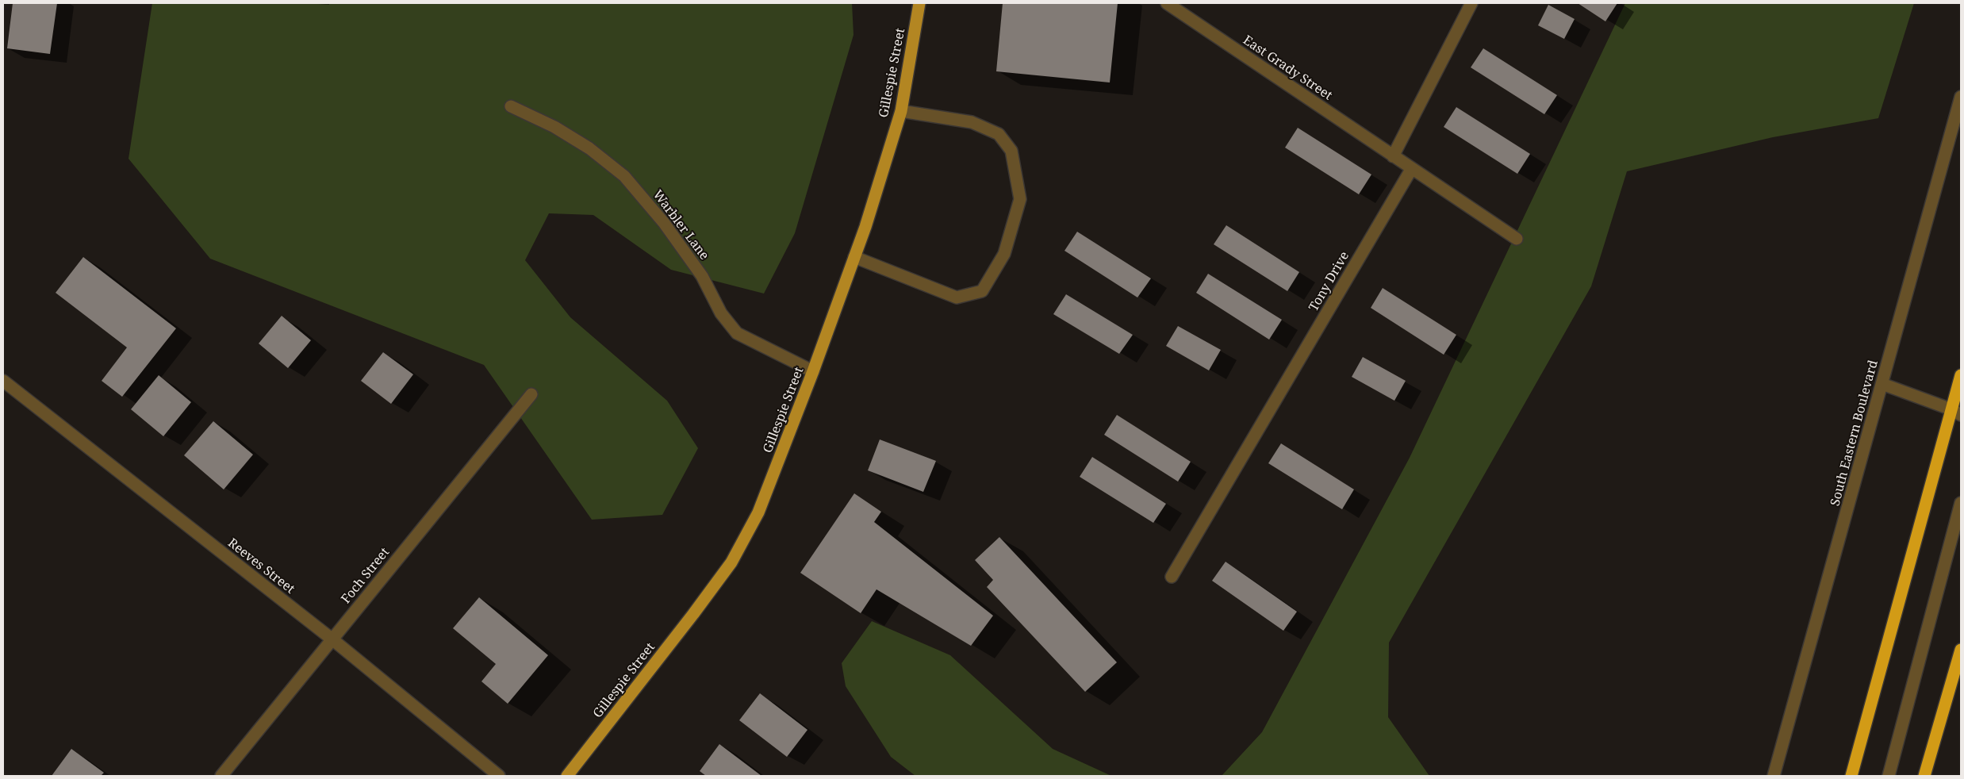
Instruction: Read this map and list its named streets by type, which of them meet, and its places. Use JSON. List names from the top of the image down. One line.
{"streets":{"main road":["Gillespie Street"],"street":["East Grady Street","Warbler Lane","Tony Drive","South Eastern Boulevard","Reeves Street","Foch Street"]},"crossings":[["Gillespie Street","Warbler Lane"],["Reeves Street","Foch Street"]]}
